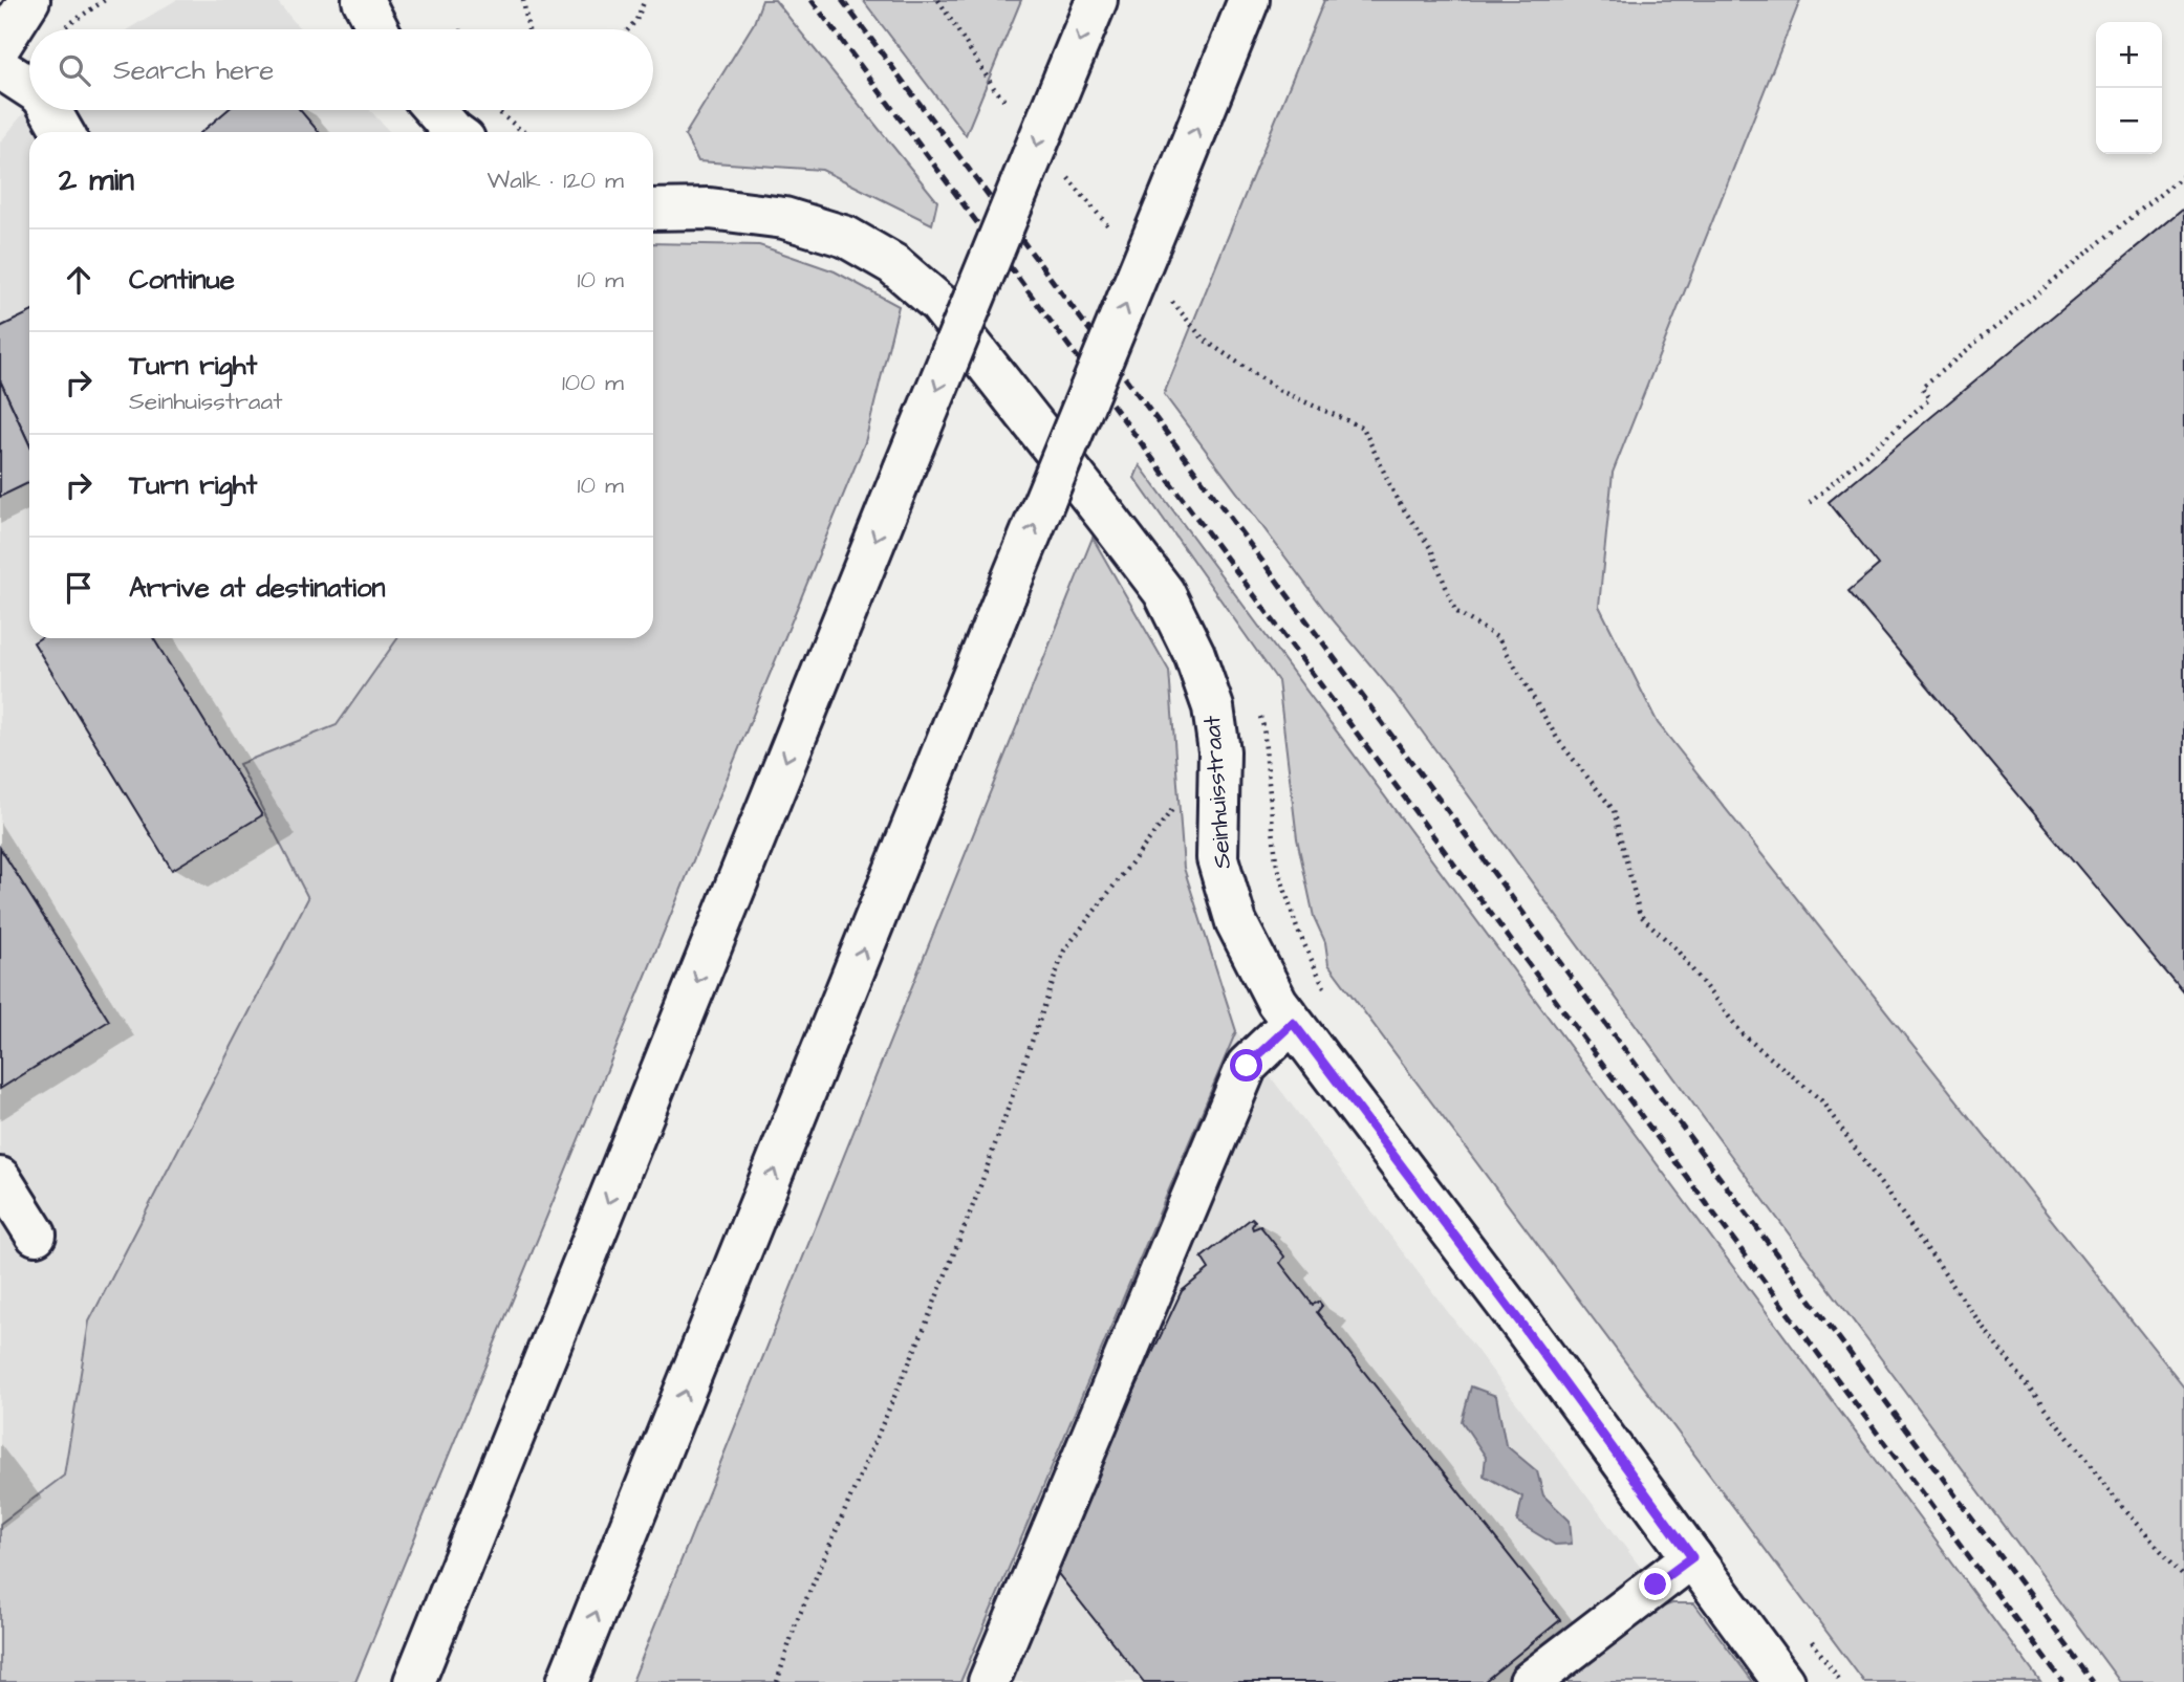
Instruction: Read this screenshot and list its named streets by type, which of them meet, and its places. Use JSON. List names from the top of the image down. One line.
{"streets":{"main road":["Seinhuisstraat"]},"page":{"map_buttons":["+","−"],"search":"Search here","heading":["2 min","Walk · 120 m"],"list":[["Continue","10 m"],["Turn right","Seinhuisstraat","100 m"],["Turn right","10 m"],"Arrive at destination"]}}
